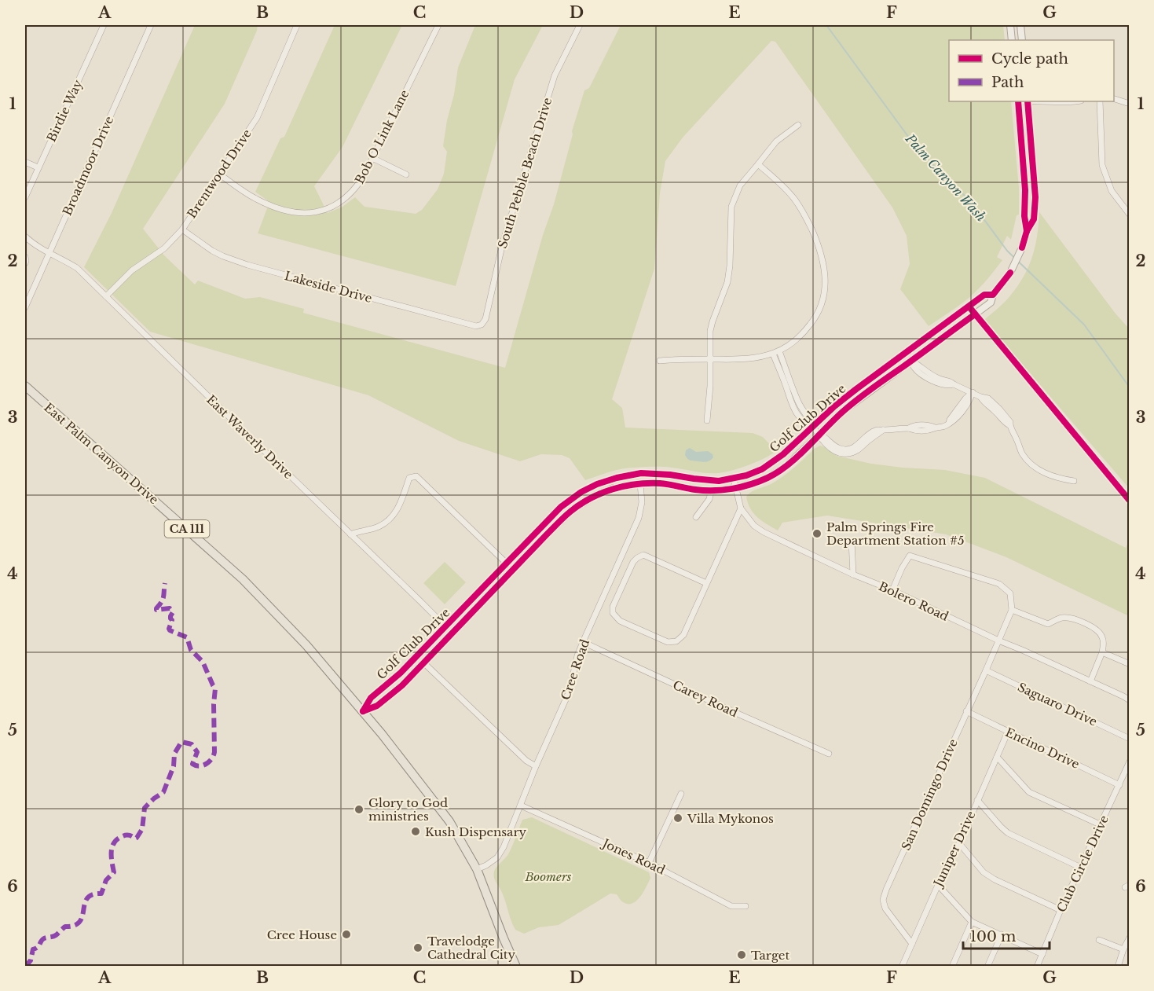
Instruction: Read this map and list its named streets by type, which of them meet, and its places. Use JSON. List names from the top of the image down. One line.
{"streets":{"main road":["East Palm Canyon Drive","CA 111"],"street":["Birdie Way","Bob O Link Lane","Broadmoor Drive","South Pebble Beach Drive","Brentwood Drive","Lakeside Drive","Golf Club Drive","East Waverly Drive","Bolero Road","Cree Road","Carey Road","Saguaro Drive","Encino Drive","San Domingo Drive","Juniper Drive","Jones Road","Club Circle Drive"]},"crossings":[["Bob O Link Lane","Brentwood Drive"],["Broadmoor Drive","East Waverly Drive"],["South Pebble Beach Drive","Lakeside Drive"],["Brentwood Drive","Lakeside Drive"],["Brentwood Drive","East Waverly Drive"],["Golf Club Drive","East Waverly Drive"],["Golf Club Drive","East Palm Canyon Drive"],["Golf Club Drive","Bolero Road"],["Golf Club Drive","Cree Road"],["East Palm Canyon Drive","Cree Road"],["Bolero Road","San Domingo Drive"],["Cree Road","Carey Road"],["Cree Road","Jones Road"],["Saguaro Drive","San Domingo Drive"],["Encino Drive","San Domingo Drive"],["Encino Drive","Juniper Drive"],["Encino Drive","Club Circle Drive"],["San Domingo Drive","Juniper Drive"]],"water":["Palm Canyon Wash"],"parks":["Boomers"],"places":["Palm Springs Fire Department Station #5","Glory to God ministries","Villa Mykonos","Kush Dispensary","Cree House","Travelodge Cathedral City","Target"],"legend":["Cycle path","Path"],"scale_bar":"100 m","grid":{"columns":["A","B","C","D","E","F","G"],"rows":["1","2","3","4","5","6"]}}
